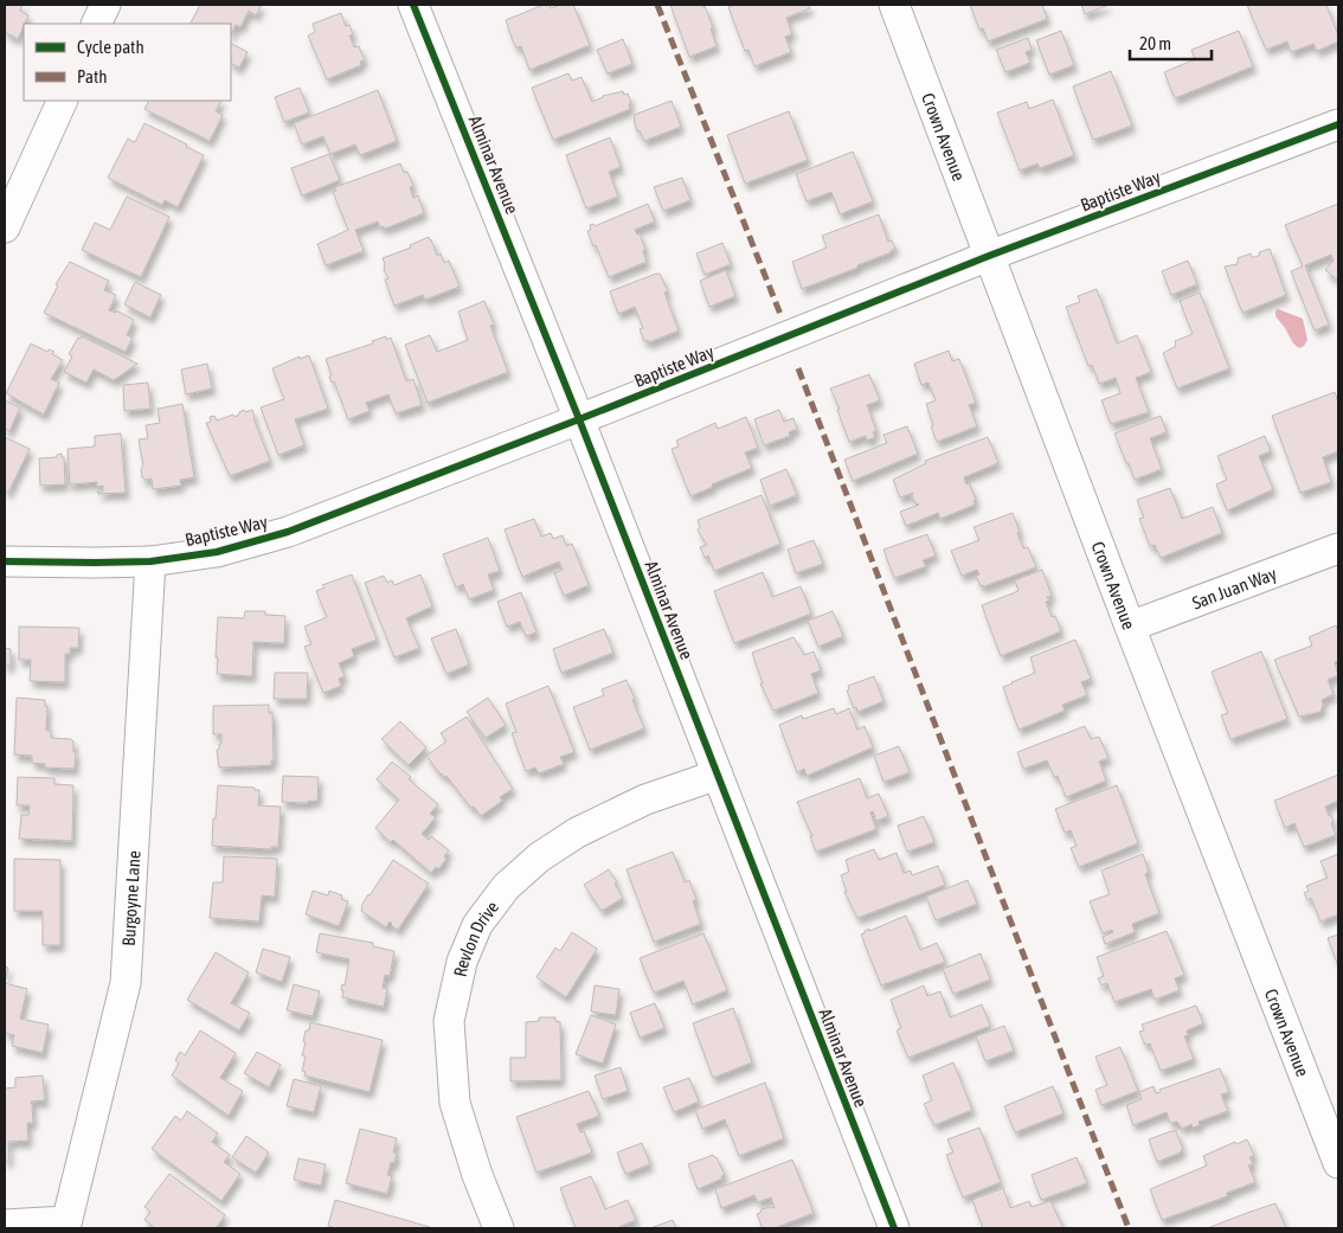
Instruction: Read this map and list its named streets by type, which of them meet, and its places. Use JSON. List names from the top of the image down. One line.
{"streets":{"street":["Crown Avenue","Alminar Avenue","Baptiste Way","San Juan Way","Burgoyne Lane","Revlon Drive"]},"crossings":[["Crown Avenue","Baptiste Way"],["Crown Avenue","San Juan Way"],["Alminar Avenue","Baptiste Way"],["Alminar Avenue","Revlon Drive"],["Baptiste Way","Burgoyne Lane"]],"legend":["Cycle path","Path"],"scale_bar":"20 m"}
